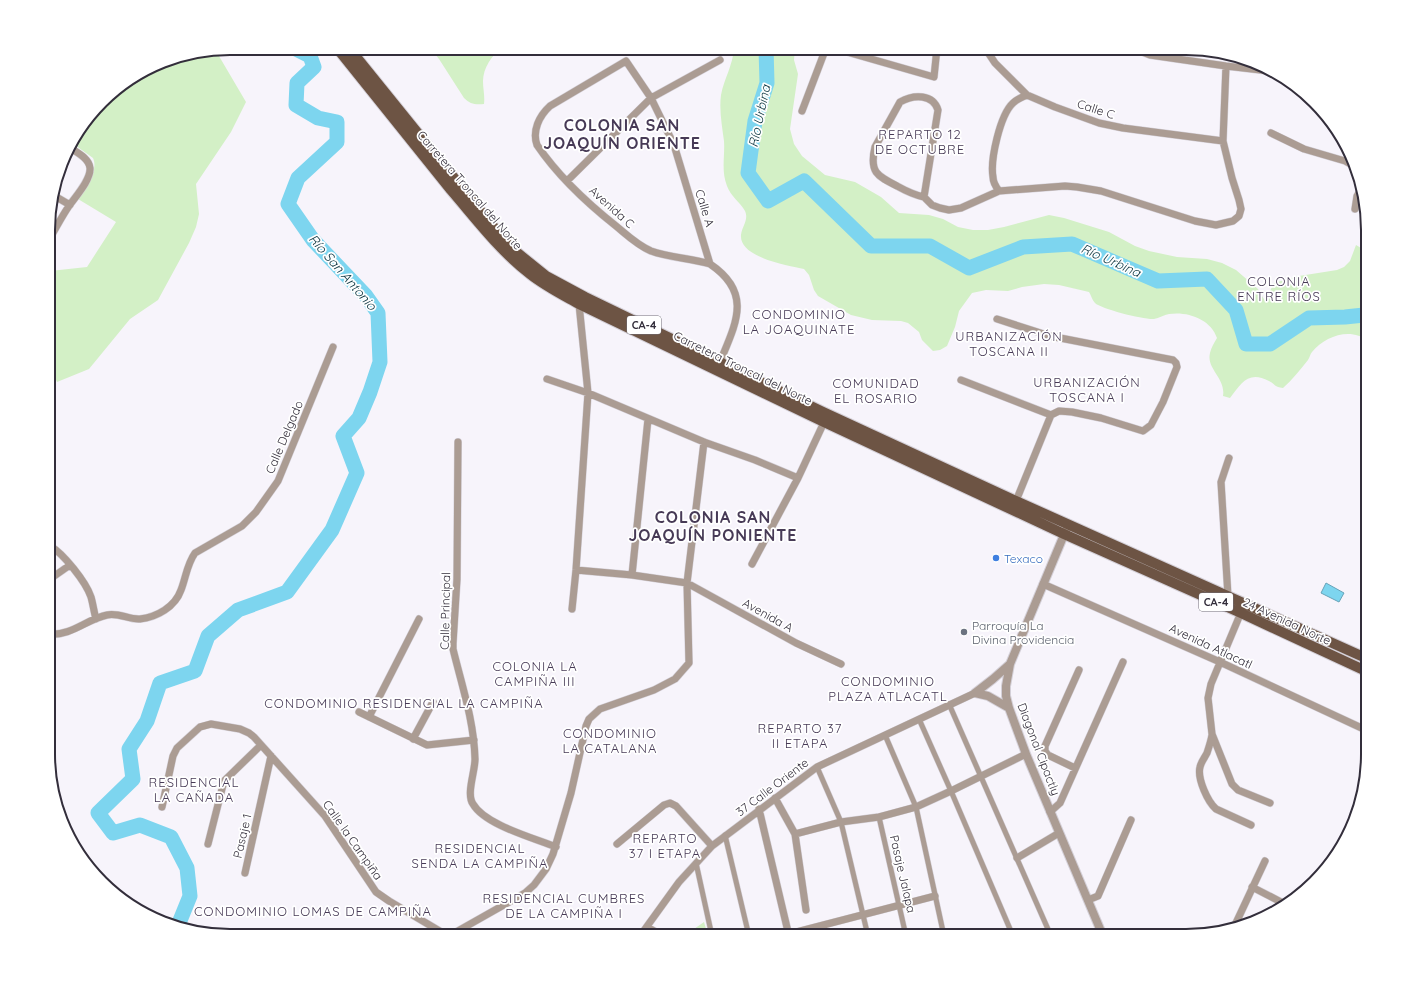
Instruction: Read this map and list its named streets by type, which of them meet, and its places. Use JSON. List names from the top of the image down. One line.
{"streets":{"main road":["Carretera Troncal del Norte","CA-4","24 Avenida Norte"],"street":["Calle C","Avenida C","Calle A","Calle Delgado","Calle Principal","Avenida A","Avenida Atlacatl","Diagonal Cipactly","37 Calle Oriente","Pasaje 1","Calle la Campiña","Pasaje Jalapa"]},"crossings":[["Carretera Troncal del Norte","24 Avenida Norte"],["Carretera Troncal del Norte","Diagonal Cipactly"],["Avenida C","Calle A"],["24 Avenida Norte","Diagonal Cipactly"],["Avenida Atlacatl","Diagonal Cipactly"],["Pasaje 1","Calle la Campiña"]],"districts":["COLONIA SAN JOAQUÍN ORIENTE","REPARTO 12 DE OCTUBRE","COLONIA ENTRE RÍOS","CONDOMINIO LA JOAQUINATE","URBANIZACIÓN TOSCANA II","URBANIZACIÓN TOSCANA I","COMUNIDAD EL ROSARIO","COLONIA SAN JOAQUÍN PONIENTE","COLONIA LA CAMPIÑA III","CONDOMINIO PLAZA ATLACATL","CONDOMINIO RESIDENCIAL LA CAMPIÑA","REPARTO 37 II ETAPA","CONDOMINIO LA CATALANA","RESIDENCIAL LA CAÑADA","REPARTO 37 I ETAPA","RESIDENCIAL SENDA LA CAMPIÑA","RESIDENCIAL CUMBRES DE LA CAMPIÑA I","CONDOMINIO LOMAS DE CAMPIÑA"],"water":["Río Urbina","Río San Antonio"],"places":["Texaco","Parroquía La Divina Providencia"]}
